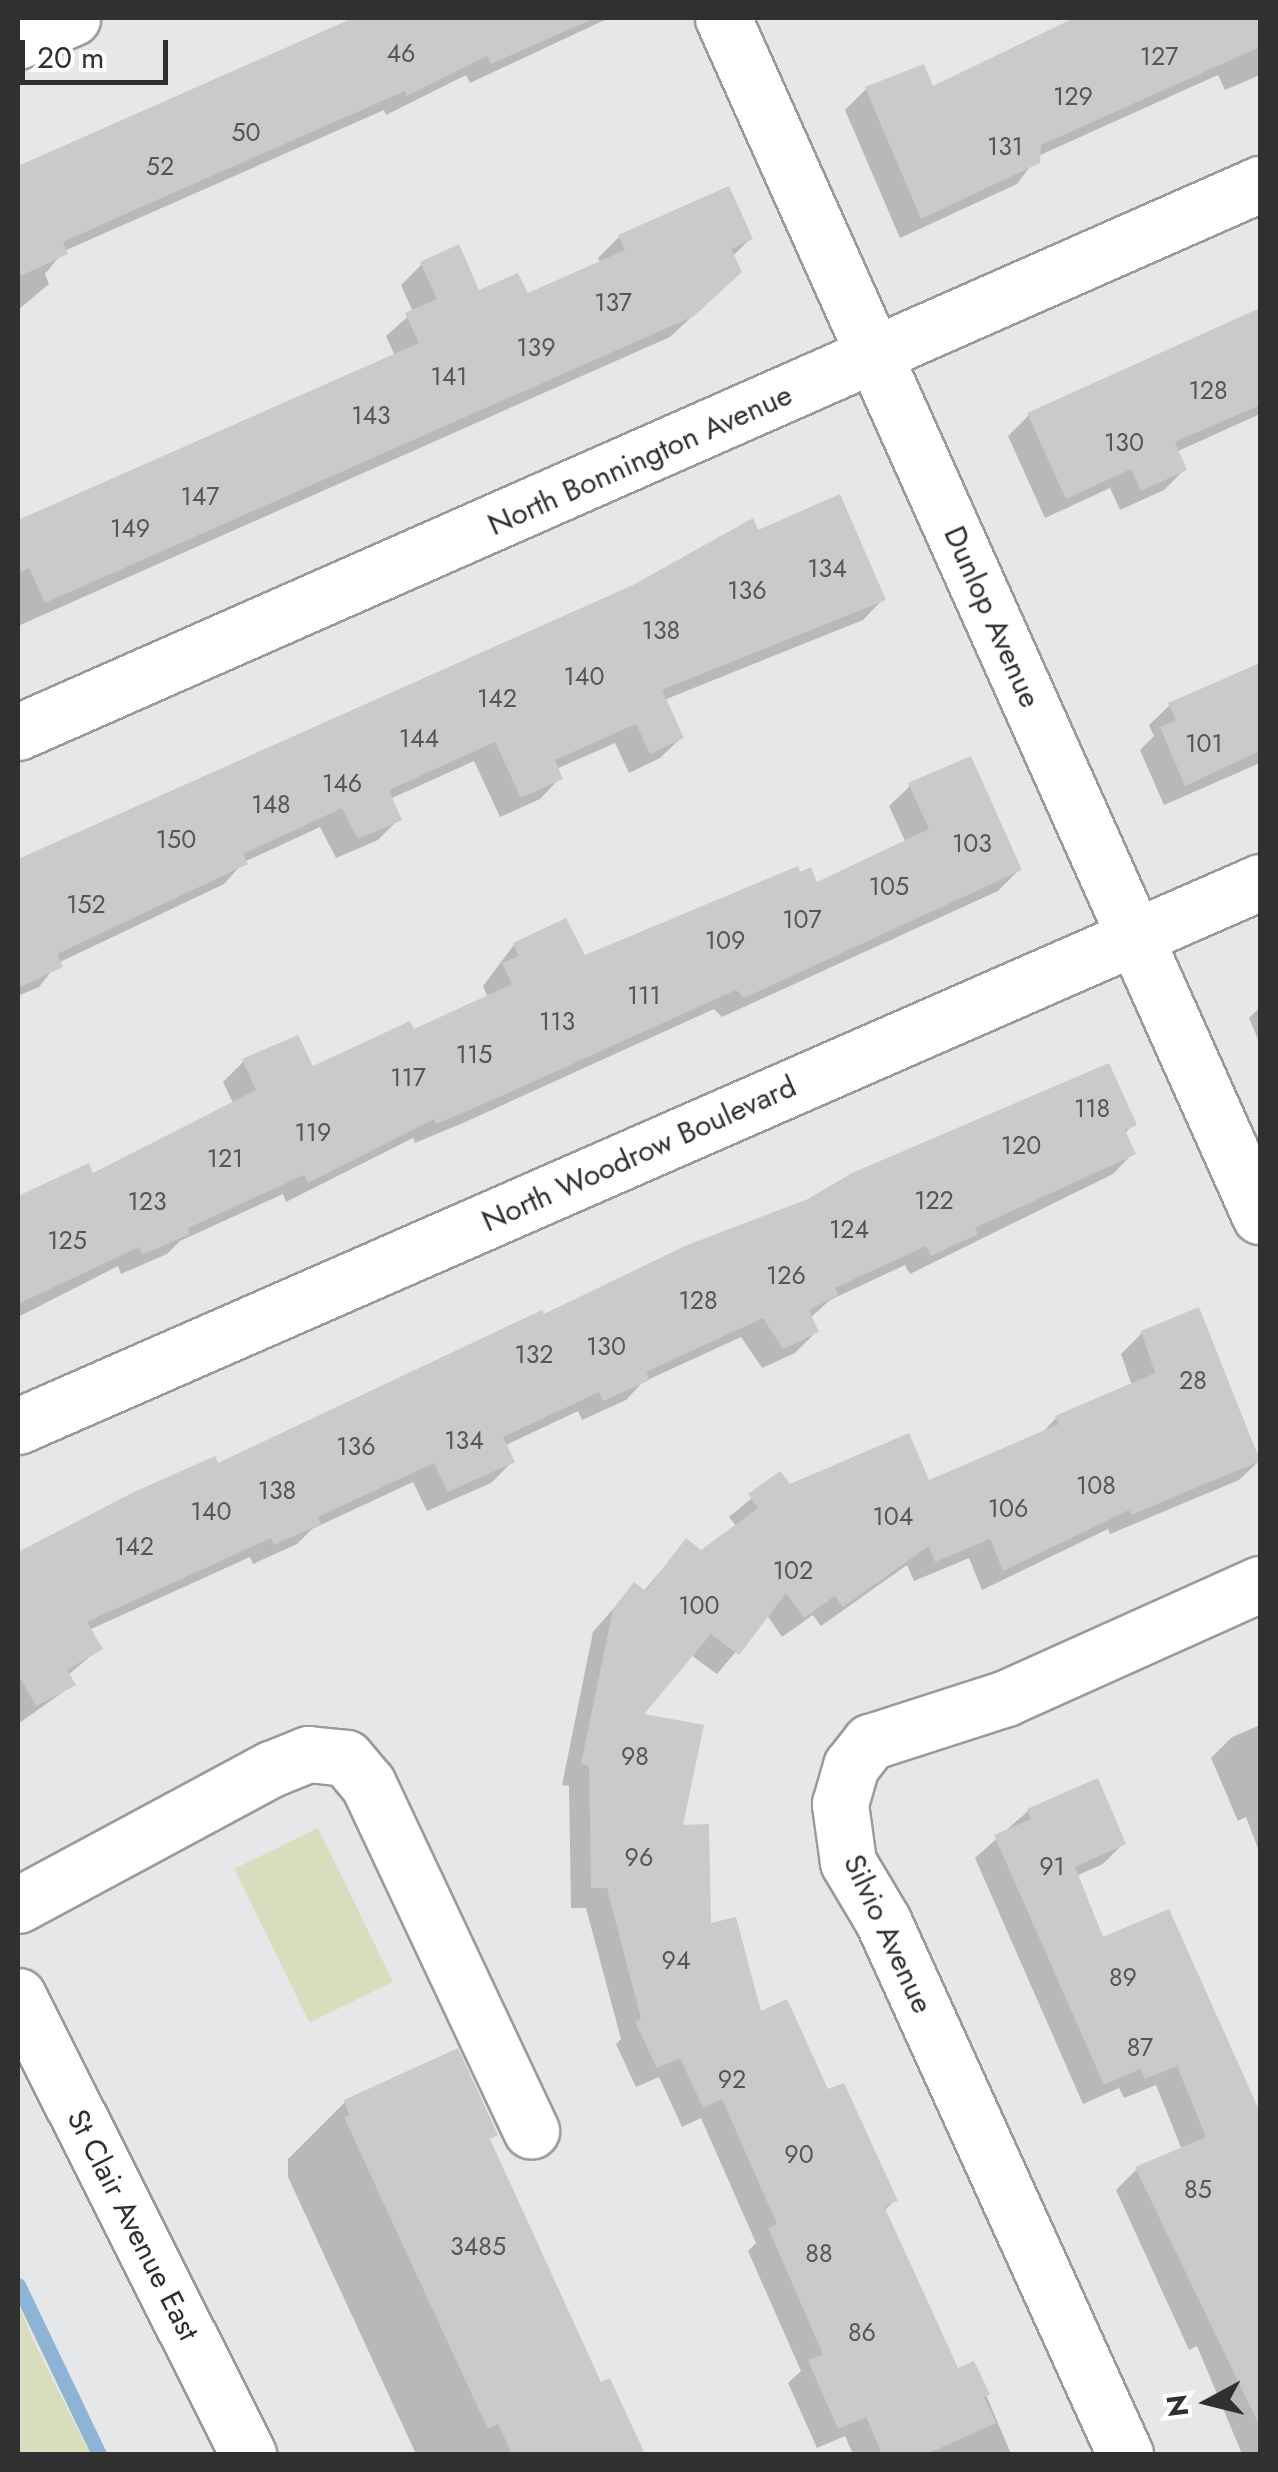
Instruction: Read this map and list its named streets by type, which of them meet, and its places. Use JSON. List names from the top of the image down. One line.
{"streets":{"street":["North Bonnington Avenue","Dunlop Avenue","North Woodrow Boulevard","Silvio Avenue","St Clair Avenue East"]},"crossings":[["North Bonnington Avenue","Dunlop Avenue"],["Dunlop Avenue","North Woodrow Boulevard"]],"house_numbers":["46","127","129","50","131","52","137","139","141","128","143","130","147","149","134","136","138","140","142","144","101","146","148","150","103","105","152","107","109","111","113","115","117","118","119","120","121","122","123","124","125","126","128","130","132","28","134","136","108","138","106","140","104","142","102","100","98","96","91","94","89","87","92","90","85","3485","88","86"],"scale_bar":"20 m","north":"left"}
